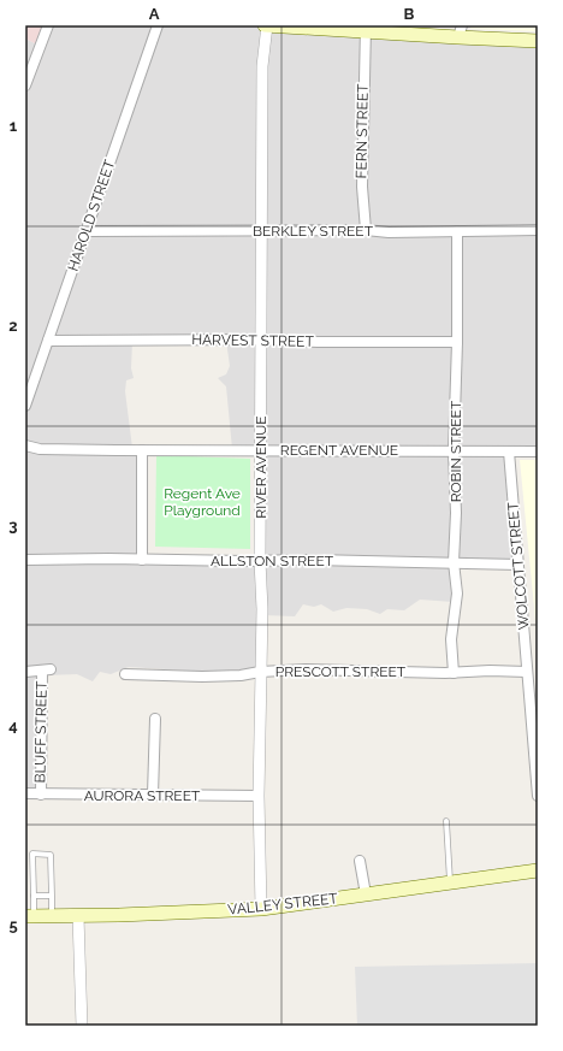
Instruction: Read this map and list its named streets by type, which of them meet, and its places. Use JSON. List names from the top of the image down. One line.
{"streets":{"main road":["VALLEY STREET"],"street":["FERN STREET","HAROLD STREET","BERKLEY STREET","HARVEST STREET","REGENT AVENUE","ROBIN STREET","RIVER AVENUE","ALLSTON STREET","WOLCOTT STREET","PRESCOTT STREET","BLUFF STREET","AURORA STREET"]},"crossings":[["FERN STREET","BERKLEY STREET"],["HAROLD STREET","BERKLEY STREET"],["HAROLD STREET","HARVEST STREET"],["BERKLEY STREET","ROBIN STREET"],["BERKLEY STREET","RIVER AVENUE"],["HARVEST STREET","ROBIN STREET"],["HARVEST STREET","RIVER AVENUE"],["REGENT AVENUE","ROBIN STREET"],["REGENT AVENUE","RIVER AVENUE"],["REGENT AVENUE","WOLCOTT STREET"],["ROBIN STREET","ALLSTON STREET"],["ROBIN STREET","PRESCOTT STREET"],["RIVER AVENUE","ALLSTON STREET"],["RIVER AVENUE","PRESCOTT STREET"],["RIVER AVENUE","AURORA STREET"],["RIVER AVENUE","VALLEY STREET"],["ALLSTON STREET","WOLCOTT STREET"],["WOLCOTT STREET","PRESCOTT STREET"],["BLUFF STREET","AURORA STREET"]],"parks":["Regent Ave Playground"],"grid":{"columns":["A","B"],"rows":["1","2","3","4","5"]}}
